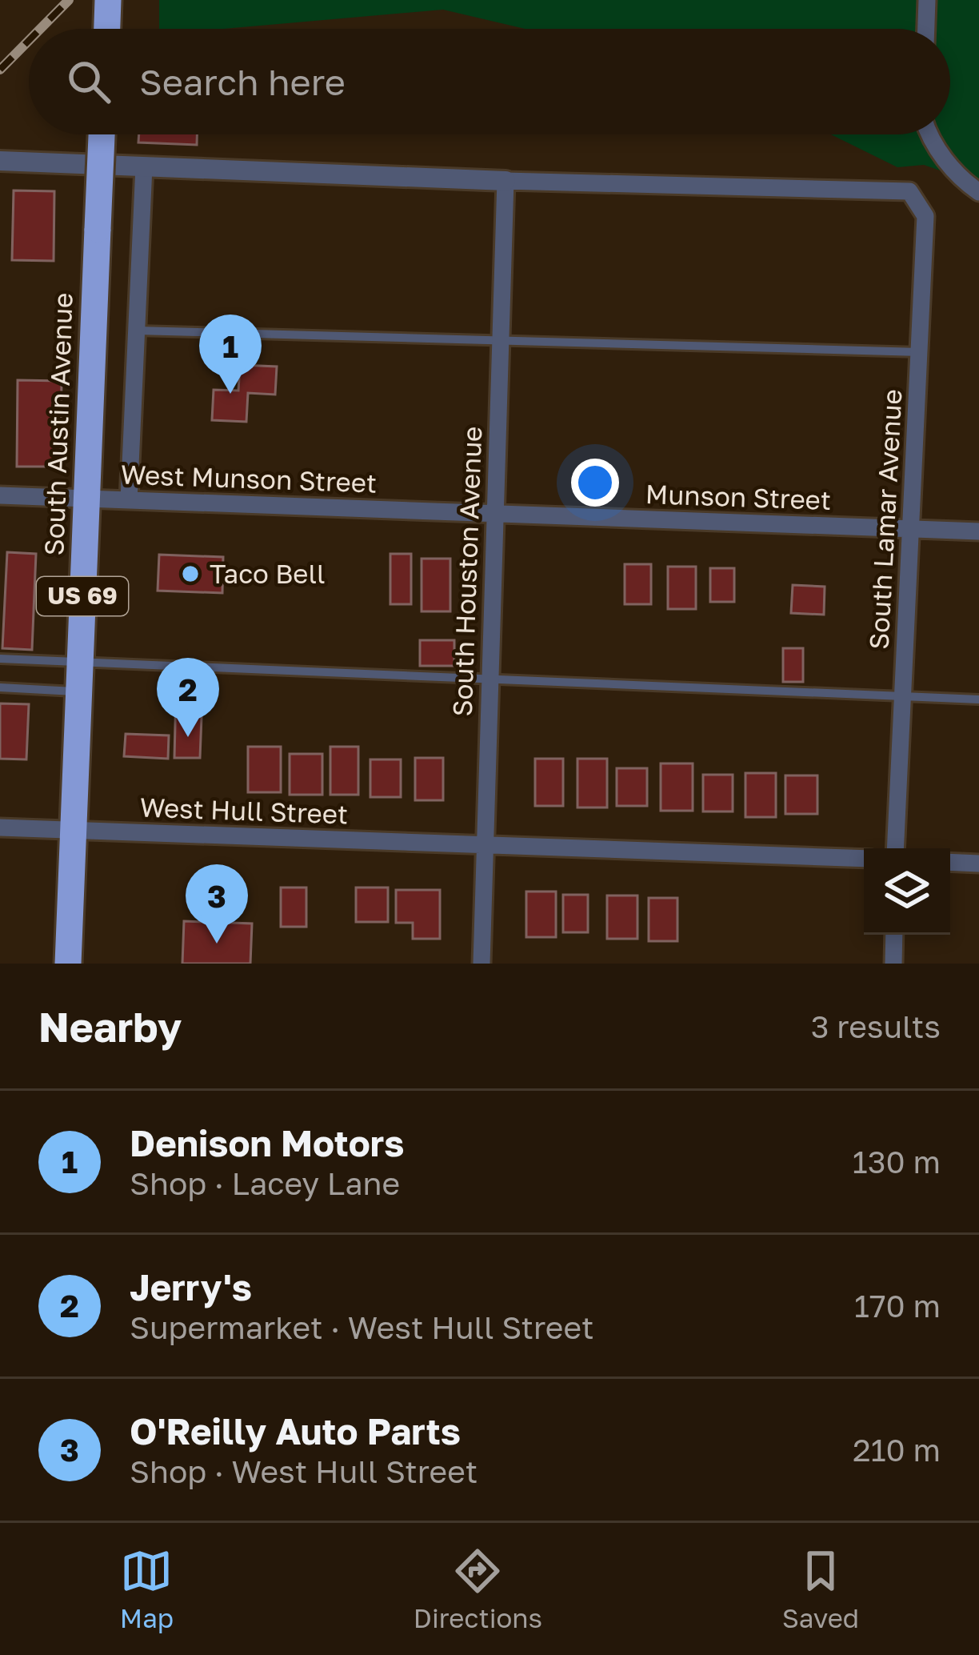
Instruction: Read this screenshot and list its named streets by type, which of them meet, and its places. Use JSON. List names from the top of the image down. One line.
{"streets":{"highway":["South Austin Avenue","US 69"],"street":["West Munson Street","Munson Street","South Lamar Avenue","South Houston Avenue","West Hull Street"]},"crossings":[["South Austin Avenue","West Munson Street"],["South Austin Avenue","West Hull Street"],["West Munson Street","Munson Street"],["West Munson Street","South Houston Avenue"],["Munson Street","South Lamar Avenue"],["Munson Street","South Houston Avenue"],["South Lamar Avenue","South Houston Avenue"],["South Houston Avenue","West Hull Street"]],"places":["Taco Bell"],"page":{"search":"Search here","pins":["1","2","3"],"heading":["Nearby","3 results"],"list":[{"mark":"1","name":"Denison Motors","note":"Shop · Lacey Lane","value":"130 m"},{"mark":"2","name":"Jerry's","note":"Supermarket · West Hull Street","value":"170 m"},{"mark":"3","name":"O'Reilly Auto Parts","note":"Shop · West Hull Street","value":"210 m"}],"nav":["Map","Directions","Saved"]}}
